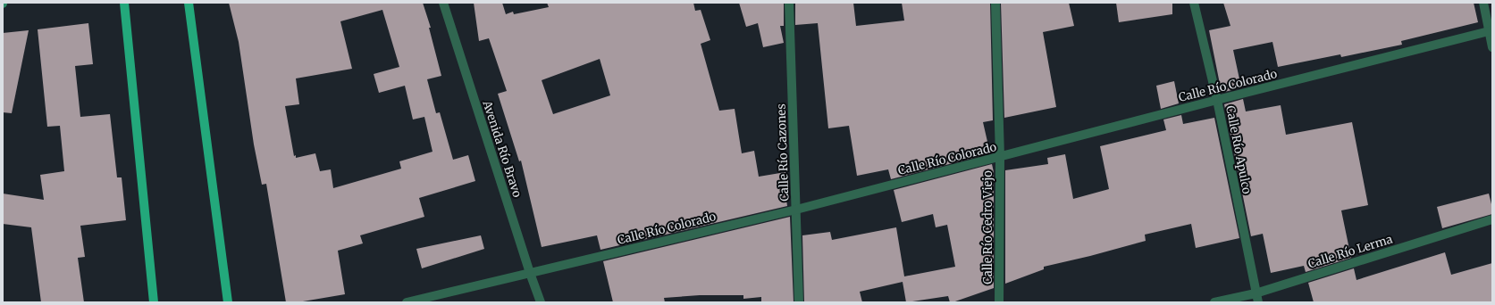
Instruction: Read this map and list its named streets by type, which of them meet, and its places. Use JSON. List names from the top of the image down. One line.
{"streets":{"street":["Calle Río Colorado","Avenida Río Bravo","Calle Río Apulco","Calle Río Cazones","Calle Río Cedro Viejo","Calle Río Lerma"]},"crossings":[["Calle Río Colorado","Avenida Río Bravo"],["Calle Río Colorado","Calle Río Apulco"],["Calle Río Colorado","Calle Río Cazones"],["Calle Río Colorado","Calle Río Cedro Viejo"],["Calle Río Apulco","Calle Río Lerma"]]}
